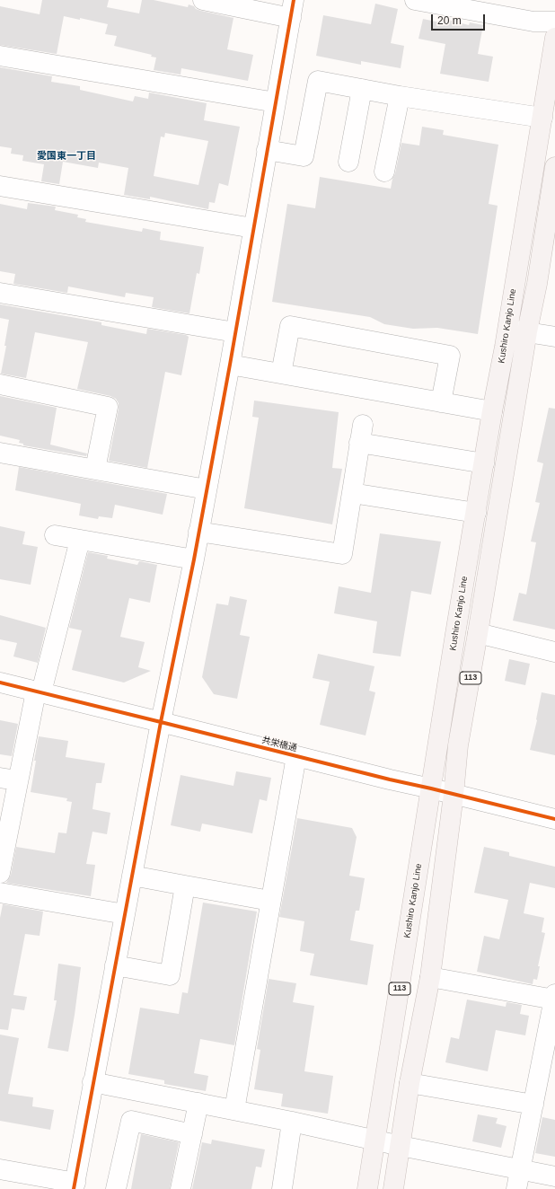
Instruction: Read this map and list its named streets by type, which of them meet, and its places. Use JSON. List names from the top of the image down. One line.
{"streets":{"main road":["Kushiro Kanjo Line","113"],"street":["共栄橋通"]},"crossings":[["Kushiro Kanjo Line","共栄橋通"],["113","共栄橋通"]],"districts":["愛国東一丁目"],"scale_bar":"20 m"}
